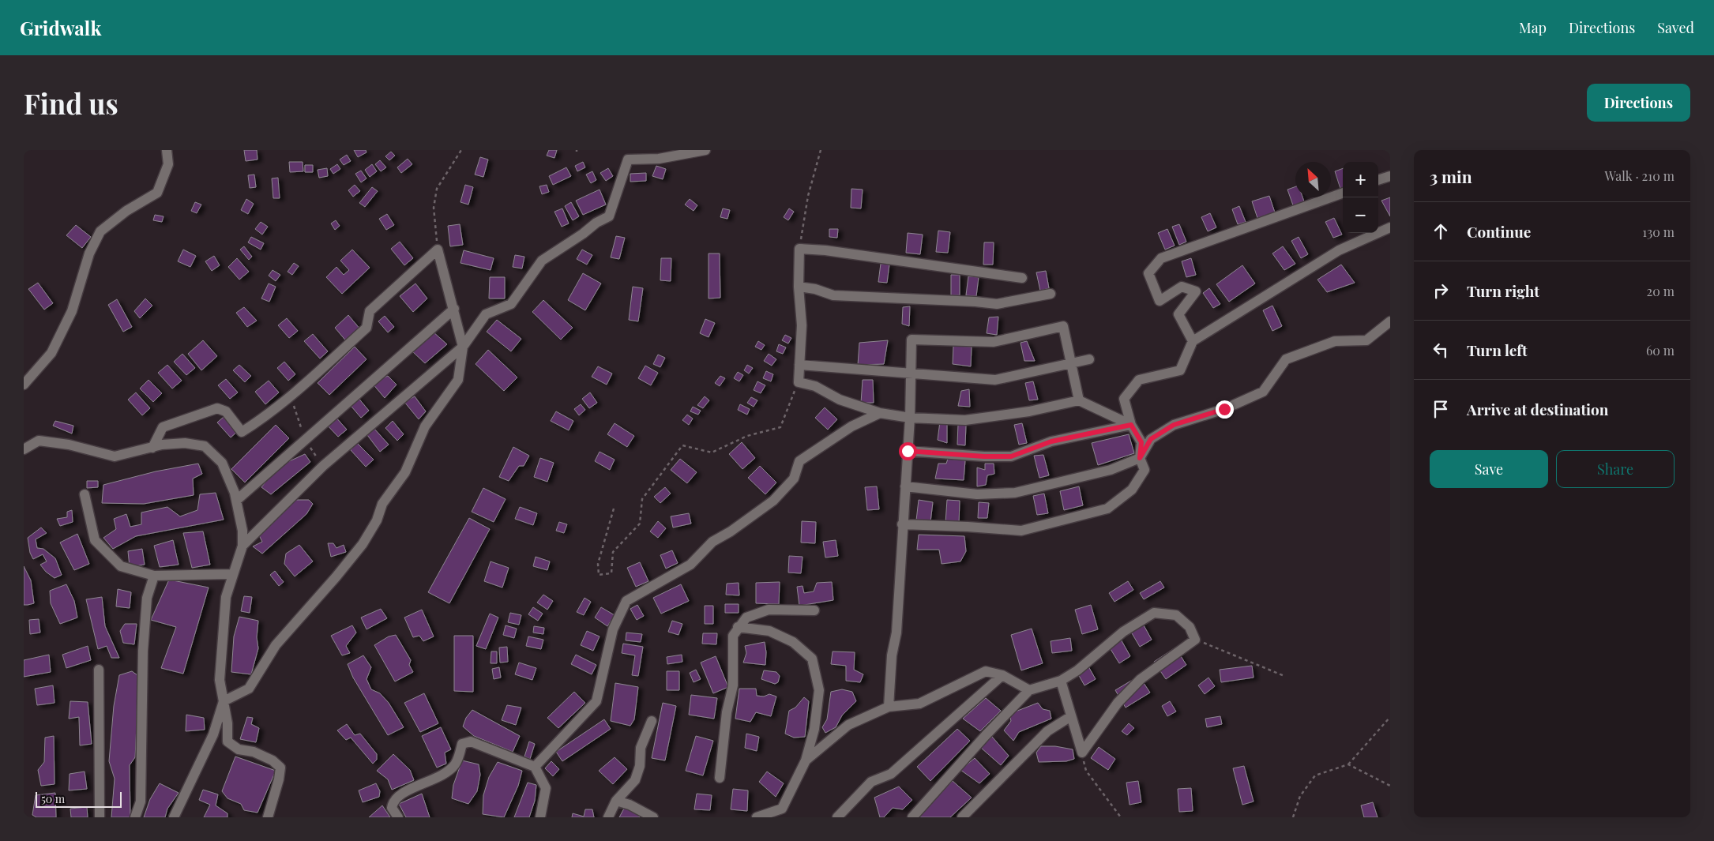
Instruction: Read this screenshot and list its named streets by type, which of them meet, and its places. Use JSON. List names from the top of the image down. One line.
{"scale_bar":"50 m","north":"top left","page":{"header":"Gridwalk","nav":["Map","Directions","Saved"],"buttons":["Directions",["Save","Share"]],"title":"Find us","heading":["3 min","Walk · 210 m"],"map_buttons":["+","−"],"list":[["Continue","130 m"],["Turn right","20 m"],["Turn left","60 m"],"Arrive at destination"],"scale":"50 m"}}
